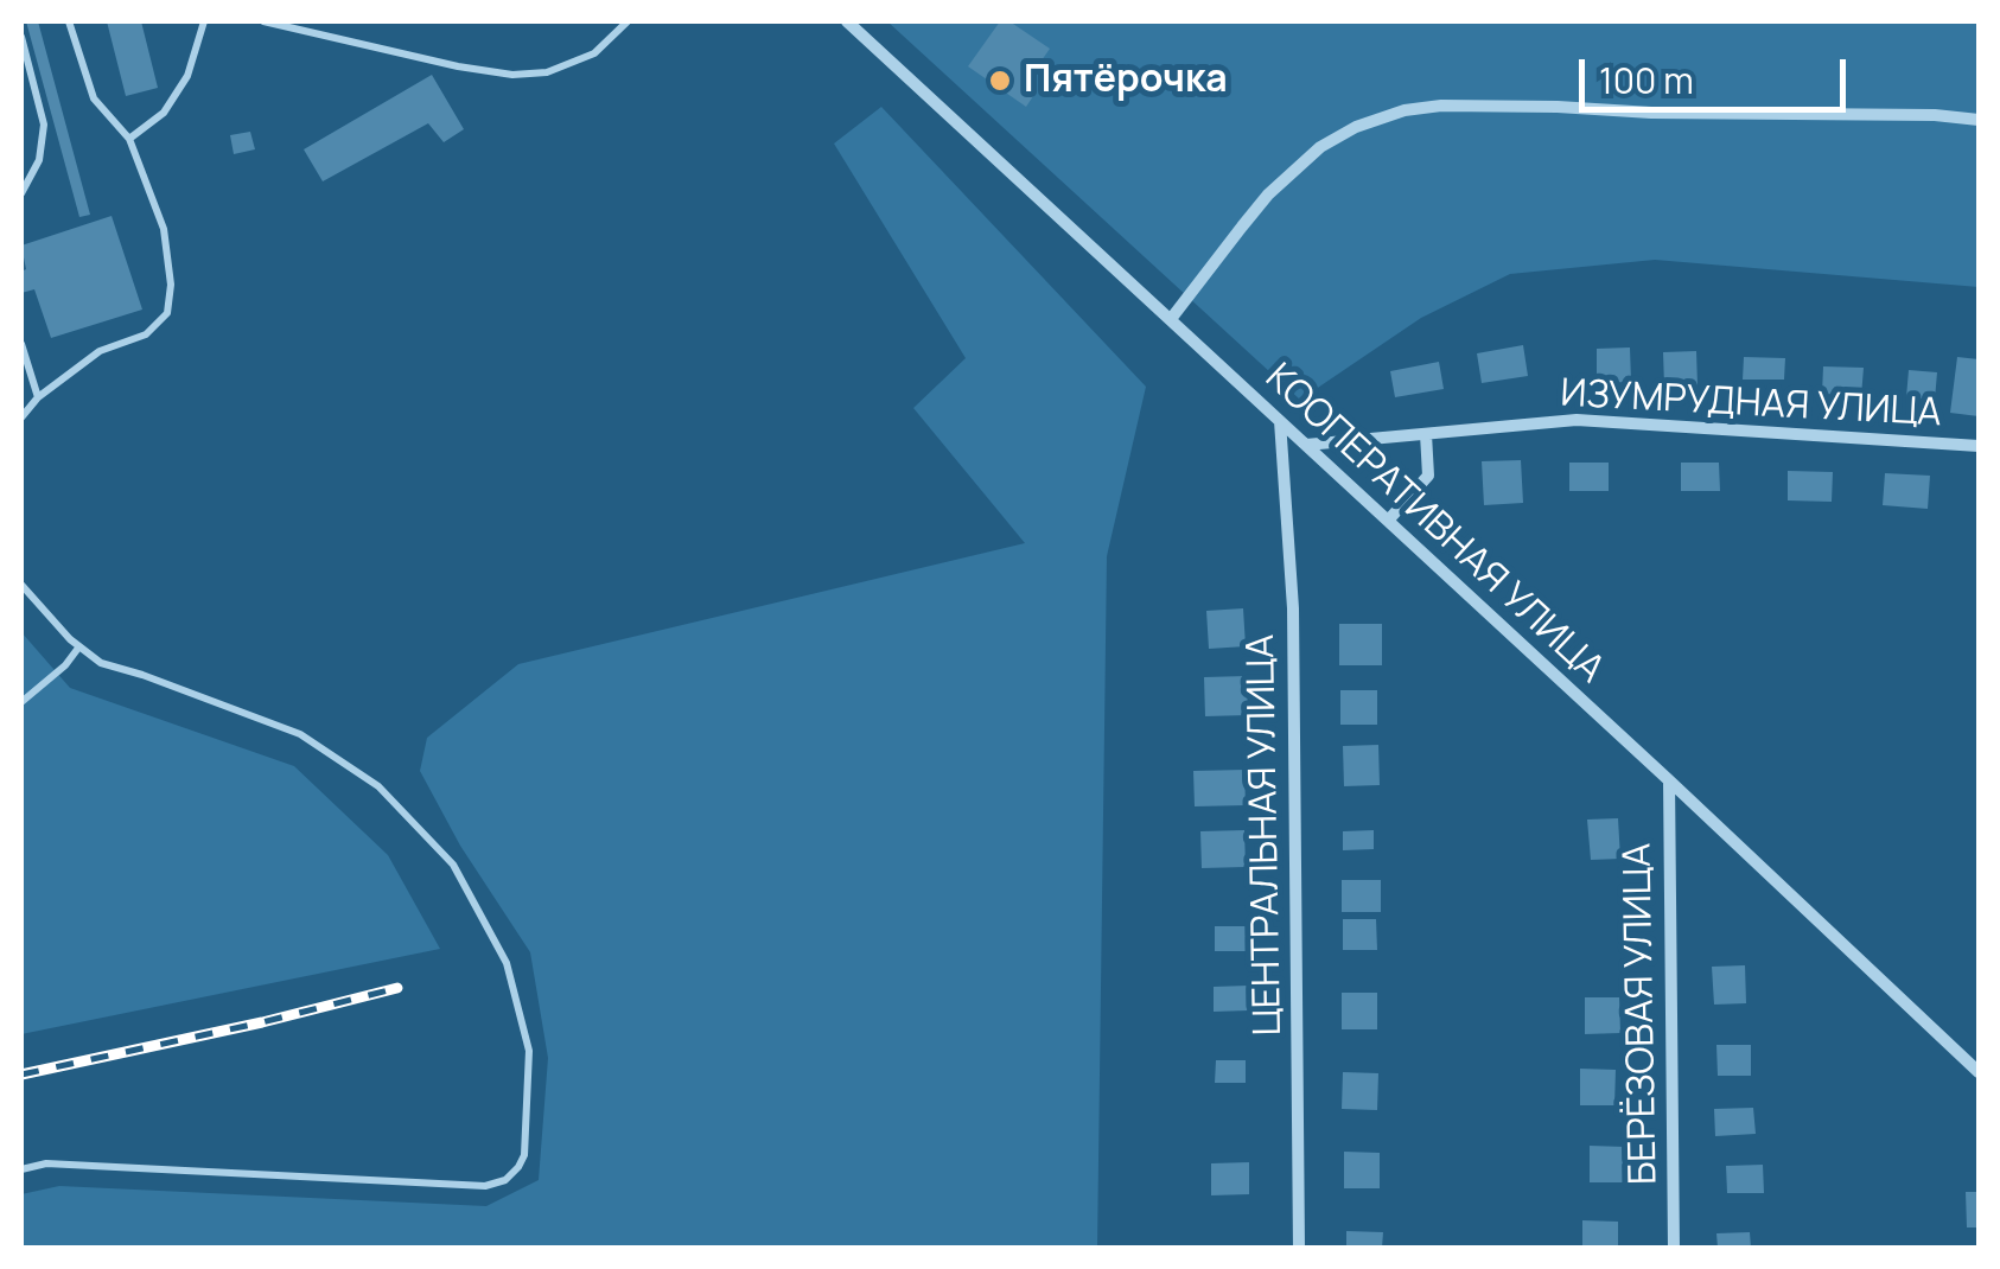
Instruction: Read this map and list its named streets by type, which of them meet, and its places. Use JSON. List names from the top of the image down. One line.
{"streets":{"street":["ИЗУМРУДНАЯ УЛИЦА","КООПЕРАТИВНАЯ УЛИЦА","ЦЕНТРАЛЬНАЯ УЛИЦА","БЕРЁЗОВАЯ УЛИЦА"]},"crossings":[["ИЗУМРУДНАЯ УЛИЦА","КООПЕРАТИВНАЯ УЛИЦА"],["КООПЕРАТИВНАЯ УЛИЦА","ЦЕНТРАЛЬНАЯ УЛИЦА"],["КООПЕРАТИВНАЯ УЛИЦА","БЕРЁЗОВАЯ УЛИЦА"]],"places":["Пятёрочка"],"scale_bar":"100 m"}
